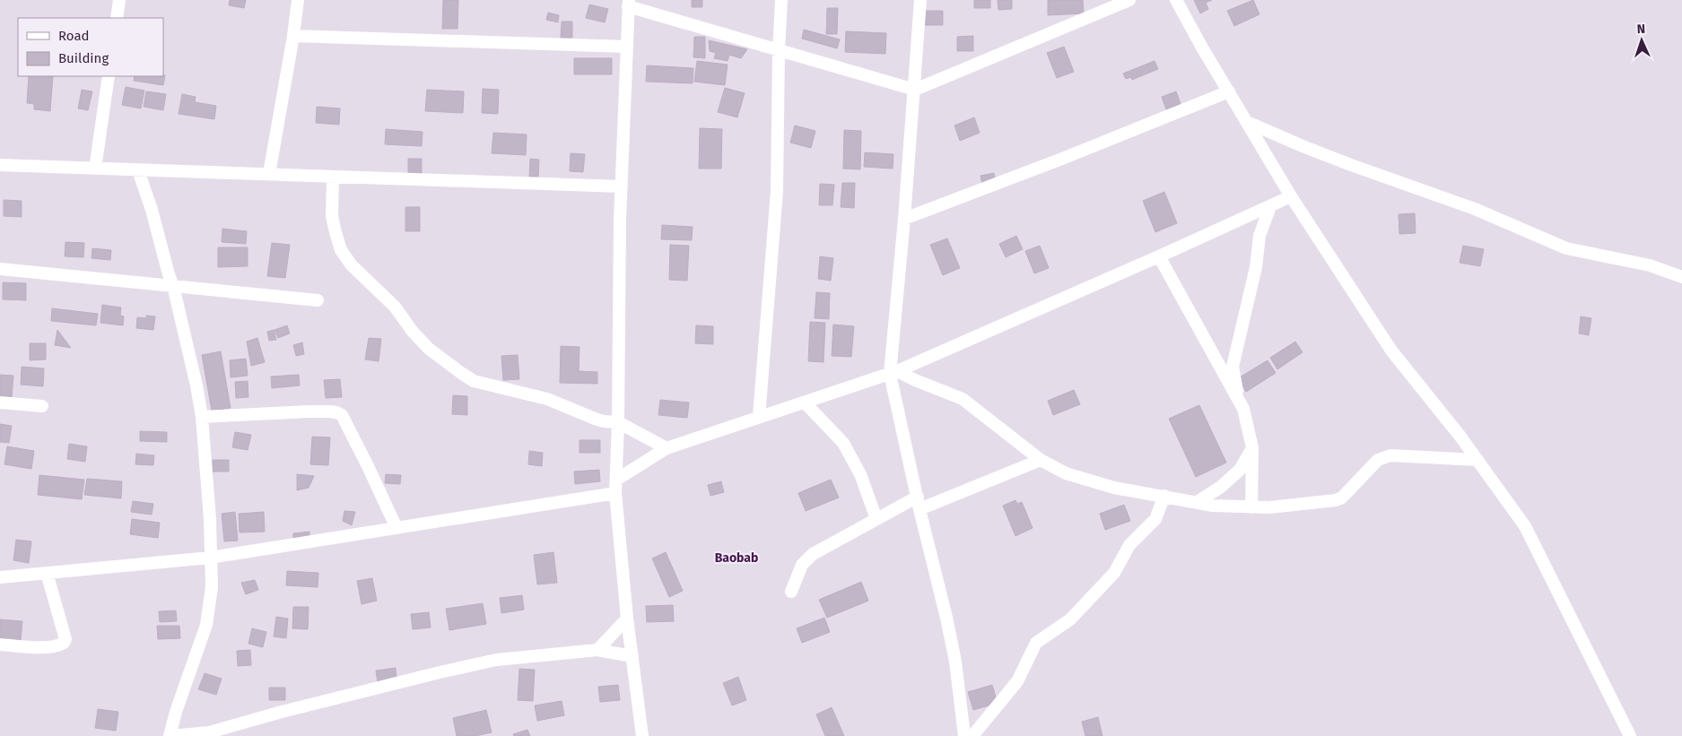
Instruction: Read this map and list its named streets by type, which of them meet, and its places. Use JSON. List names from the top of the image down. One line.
{"districts":["Baobab"],"legend":["Road","Building"],"north":"top"}
